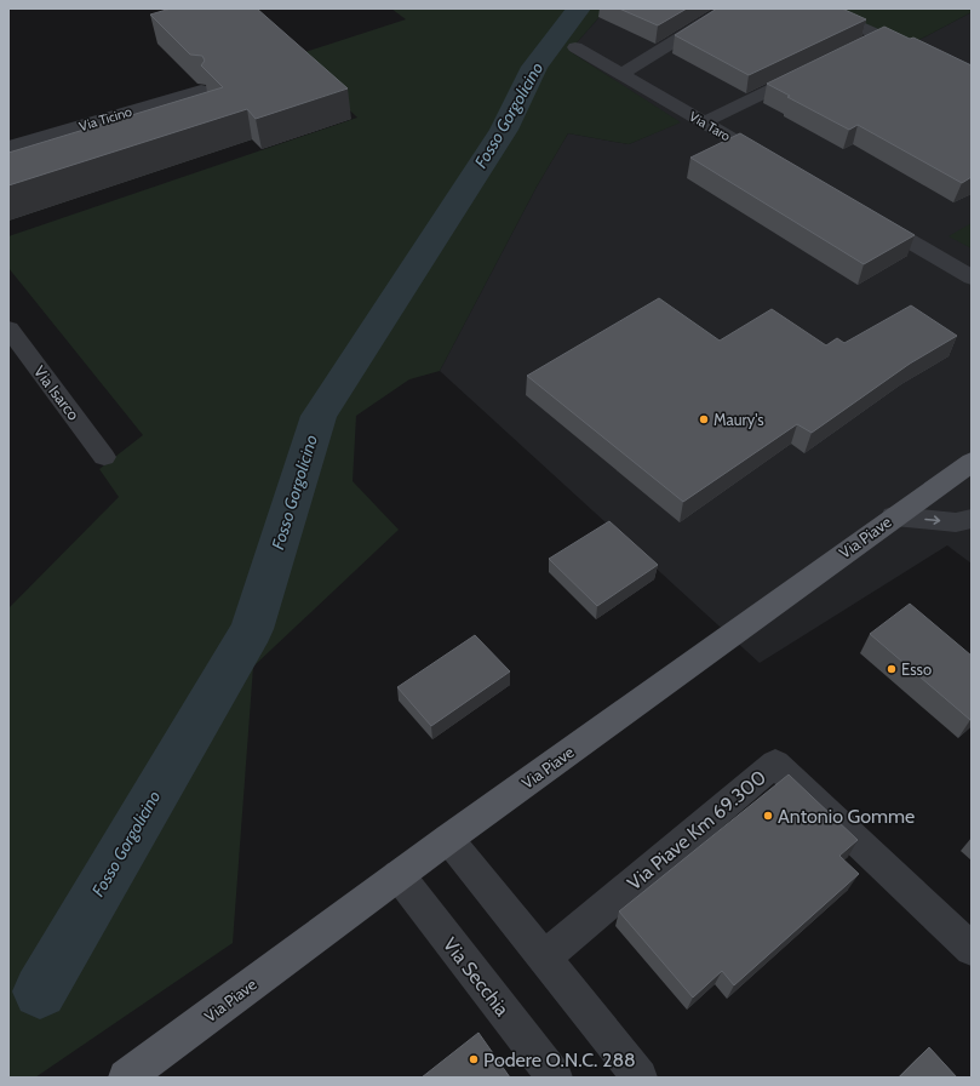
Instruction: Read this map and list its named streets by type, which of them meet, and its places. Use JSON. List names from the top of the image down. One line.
{"streets":{"main road":["Via Piave"],"street":["Via Ticino","Via Taro","Via Isarco","Via Piave Km 69.300","Via Secchia"]},"crossings":[["Via Piave","Via Secchia"]],"water":["Fosso Gorgolicino"],"places":["Maury's","Esso","Antonio Gomme","Podere O.N.C. 288"]}
